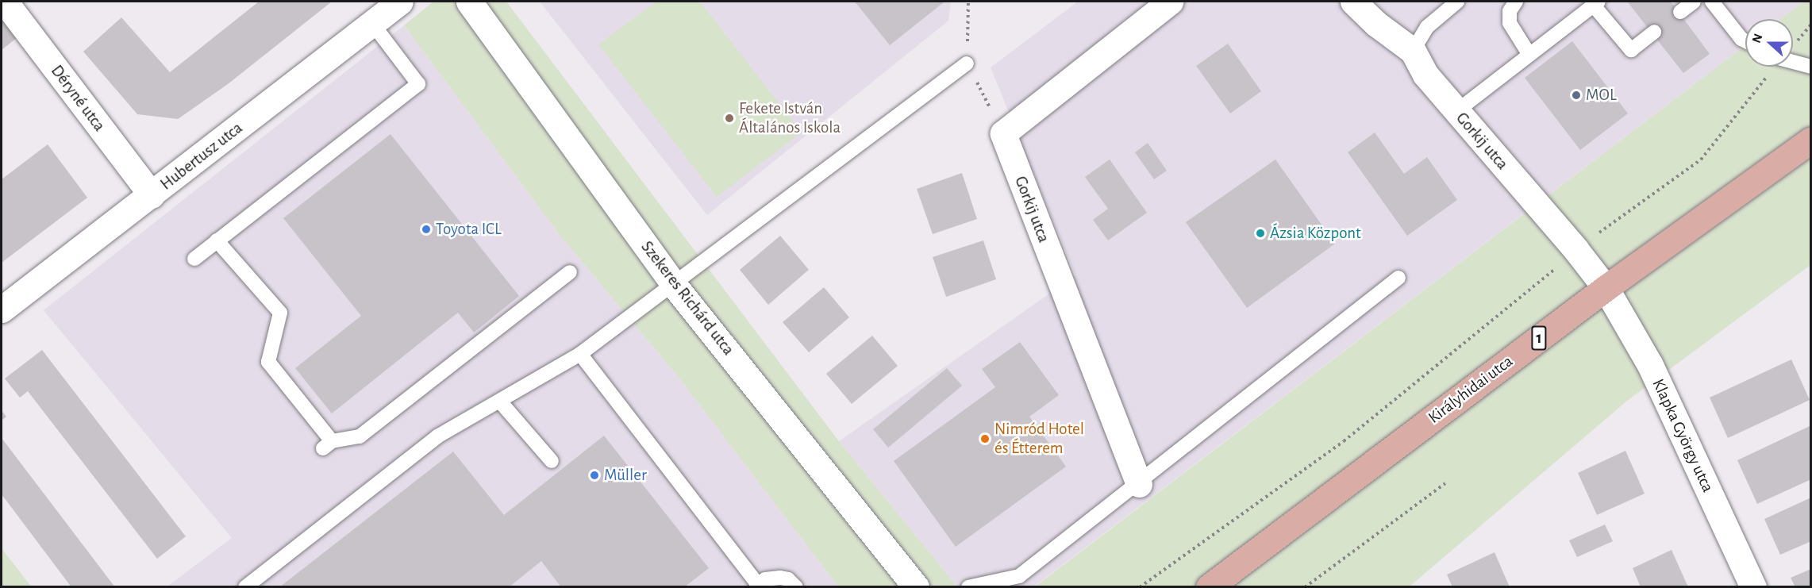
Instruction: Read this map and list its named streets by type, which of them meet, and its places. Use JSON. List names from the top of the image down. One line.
{"streets":{"main road":["1","Királyhidai utca"],"street":["Déryné utca","Gorkij utca","Hubertusz utca","Szekeres Richárd utca","Klapka György utca"]},"crossings":[["Déryné utca","Hubertusz utca"],["Gorkij utca","Királyhidai utca"],["Gorkij utca","Klapka György utca"],["Királyhidai utca","Klapka György utca"]],"places":["MOL","Fekete István Általános Iskola","Toyota ICL","Ázsia Központ","Nimród Hotel és Étterem","Müller"],"north":"left"}
